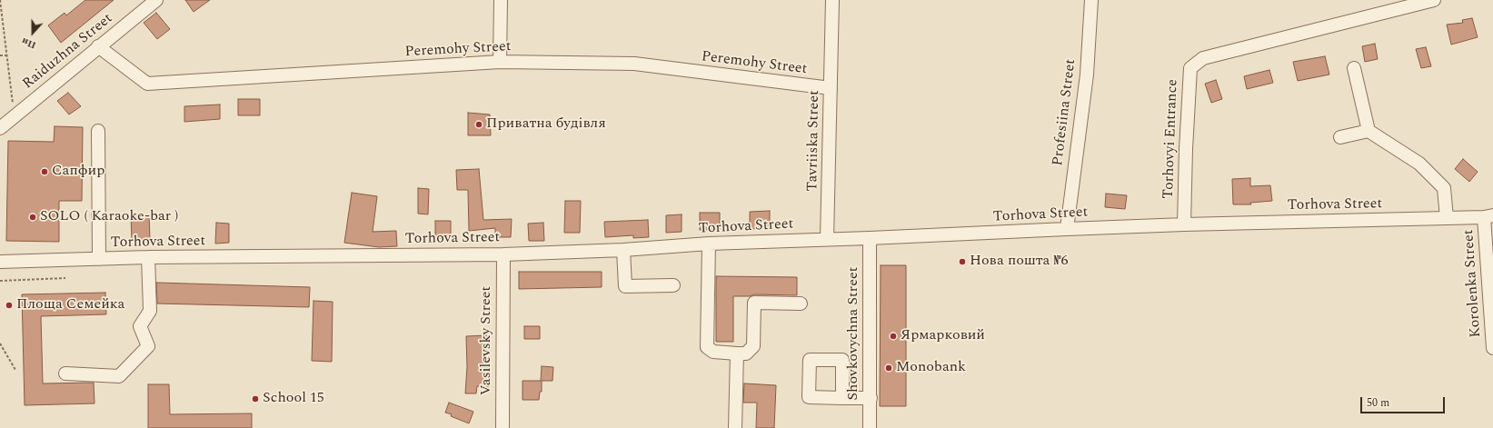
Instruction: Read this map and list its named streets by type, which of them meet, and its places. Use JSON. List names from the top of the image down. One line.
{"streets":{"street":["Peremohy Street","Raiduzhna Street","Profesiina Street","Torhovyi Entrance","Tavriiska Street","Torhova Street","Korolenka Street","Shovkovychna Street","Vasilevsky Street"]},"crossings":[["Peremohy Street","Raiduzhna Street"],["Peremohy Street","Tavriiska Street"],["Profesiina Street","Torhova Street"],["Torhovyi Entrance","Torhova Street"],["Tavriiska Street","Torhova Street"],["Torhova Street","Korolenka Street"],["Torhova Street","Shovkovychna Street"],["Torhova Street","Vasilevsky Street"]],"places":["Приватна будівля","Сапфир","SOLO ( Karaoke-bar )","Нова пошта №6","Площа Семейка","Ярмарковий","Monobank","School 15"],"scale_bar":"50 m","north":"bottom"}
